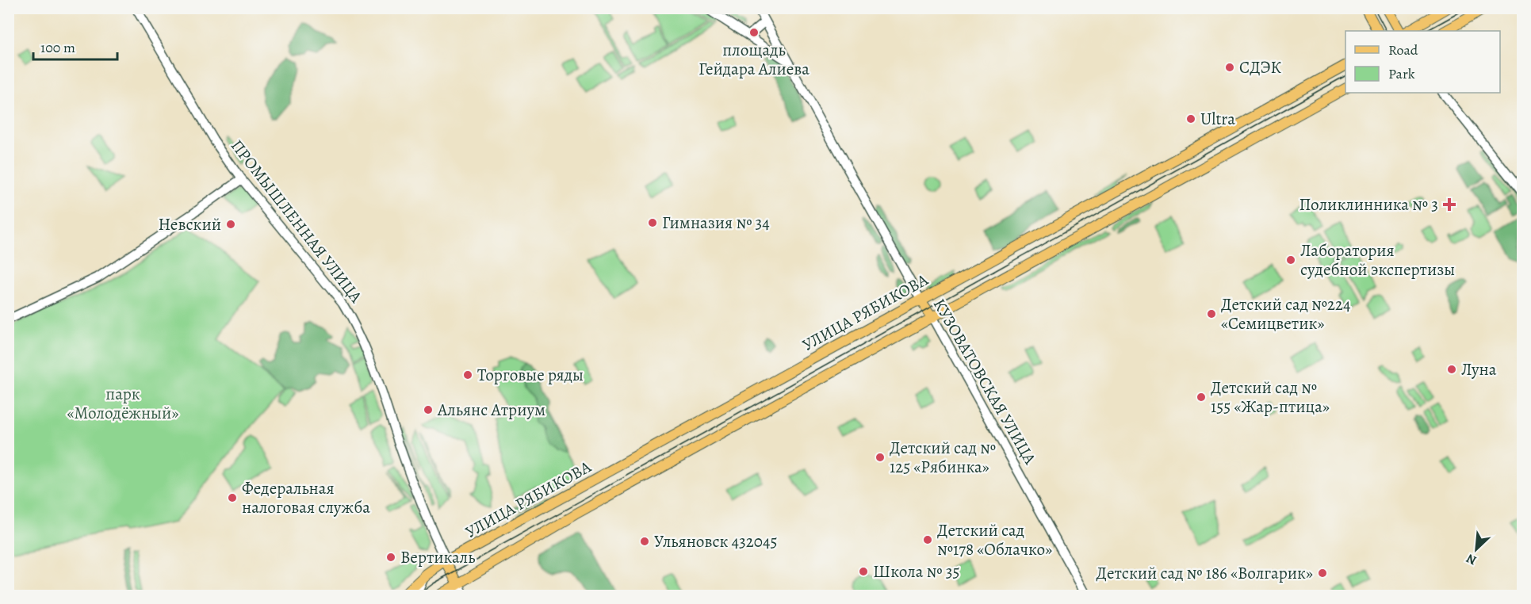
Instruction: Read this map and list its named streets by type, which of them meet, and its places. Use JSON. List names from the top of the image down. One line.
{"streets":{"main road":["ПРОМЫШЛЕННАЯ УЛИЦА","УЛИЦА РЯБИКОВА","КУЗОВАТОВСКАЯ УЛИЦА"]},"crossings":[["ПРОМЫШЛЕННАЯ УЛИЦА","УЛИЦА РЯБИКОВА"],["УЛИЦА РЯБИКОВА","КУЗОВАТОВСКАЯ УЛИЦА"]],"parks":["парк «Молодёжный»"],"places":{"other":["площадь Гейдара Алиева","СДЭК","Ultra","Гимназия № 34","Невский","Лаборатория судебной экспертизы","Детский сад №224 «Семицветик»","Луна","Торговые ряды","Детский сад № 155 «Жар-птица»","Альянс Атриум","Детский сад № 125 «Рябинка»","Федеральная налоговая служба","Детский сад №178 «Облачко»","Ульяновск 432045","Вертикаль","Школа № 35","Детский сад № 186 «Волгарик»"],"health":["Поликлинника № 3"]},"legend":["Road","Park"],"scale_bar":"100 m","north":"bottom left"}
